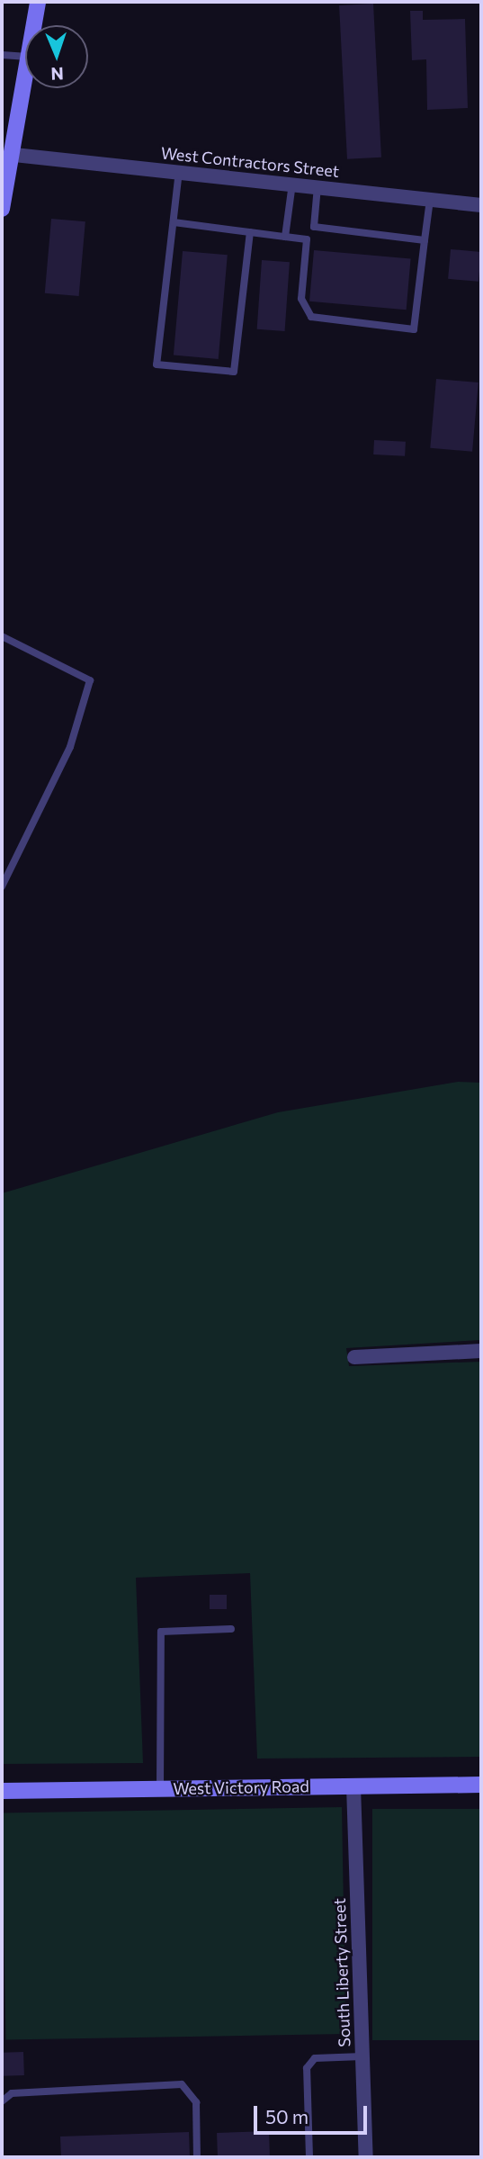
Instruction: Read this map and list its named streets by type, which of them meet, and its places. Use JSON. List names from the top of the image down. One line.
{"streets":{"main road":["West Victory Road"],"street":["West Contractors Street","South Liberty Street"]},"crossings":[["West Victory Road","South Liberty Street"]],"scale_bar":"50 m","north":"bottom"}
